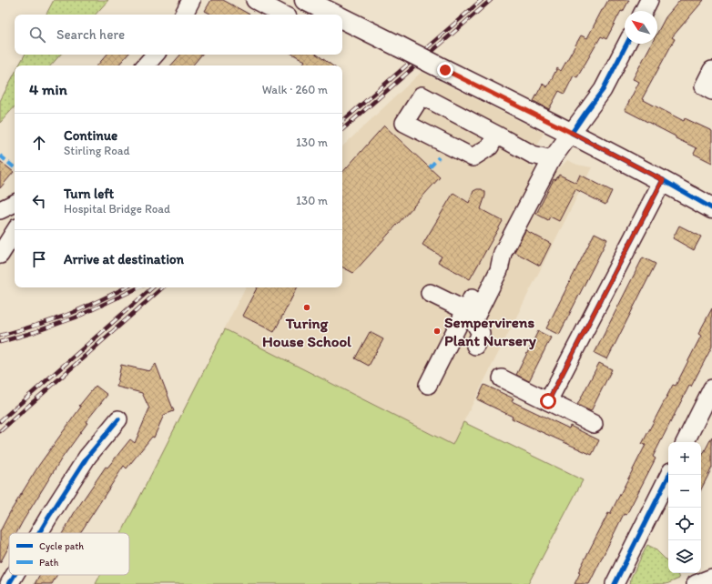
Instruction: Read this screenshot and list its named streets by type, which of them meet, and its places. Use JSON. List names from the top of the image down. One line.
{"places":["Turing House School","Sempervirens Plant Nursery"],"legend":["Cycle path","Path"],"north":"top left","page":{"search":"Search here","heading":["4 min","Walk · 260 m"],"list":[["Continue","Stirling Road","130 m"],["Turn left","Hospital Bridge Road","130 m"],"Arrive at destination"],"map_buttons":["+","−"]}}
